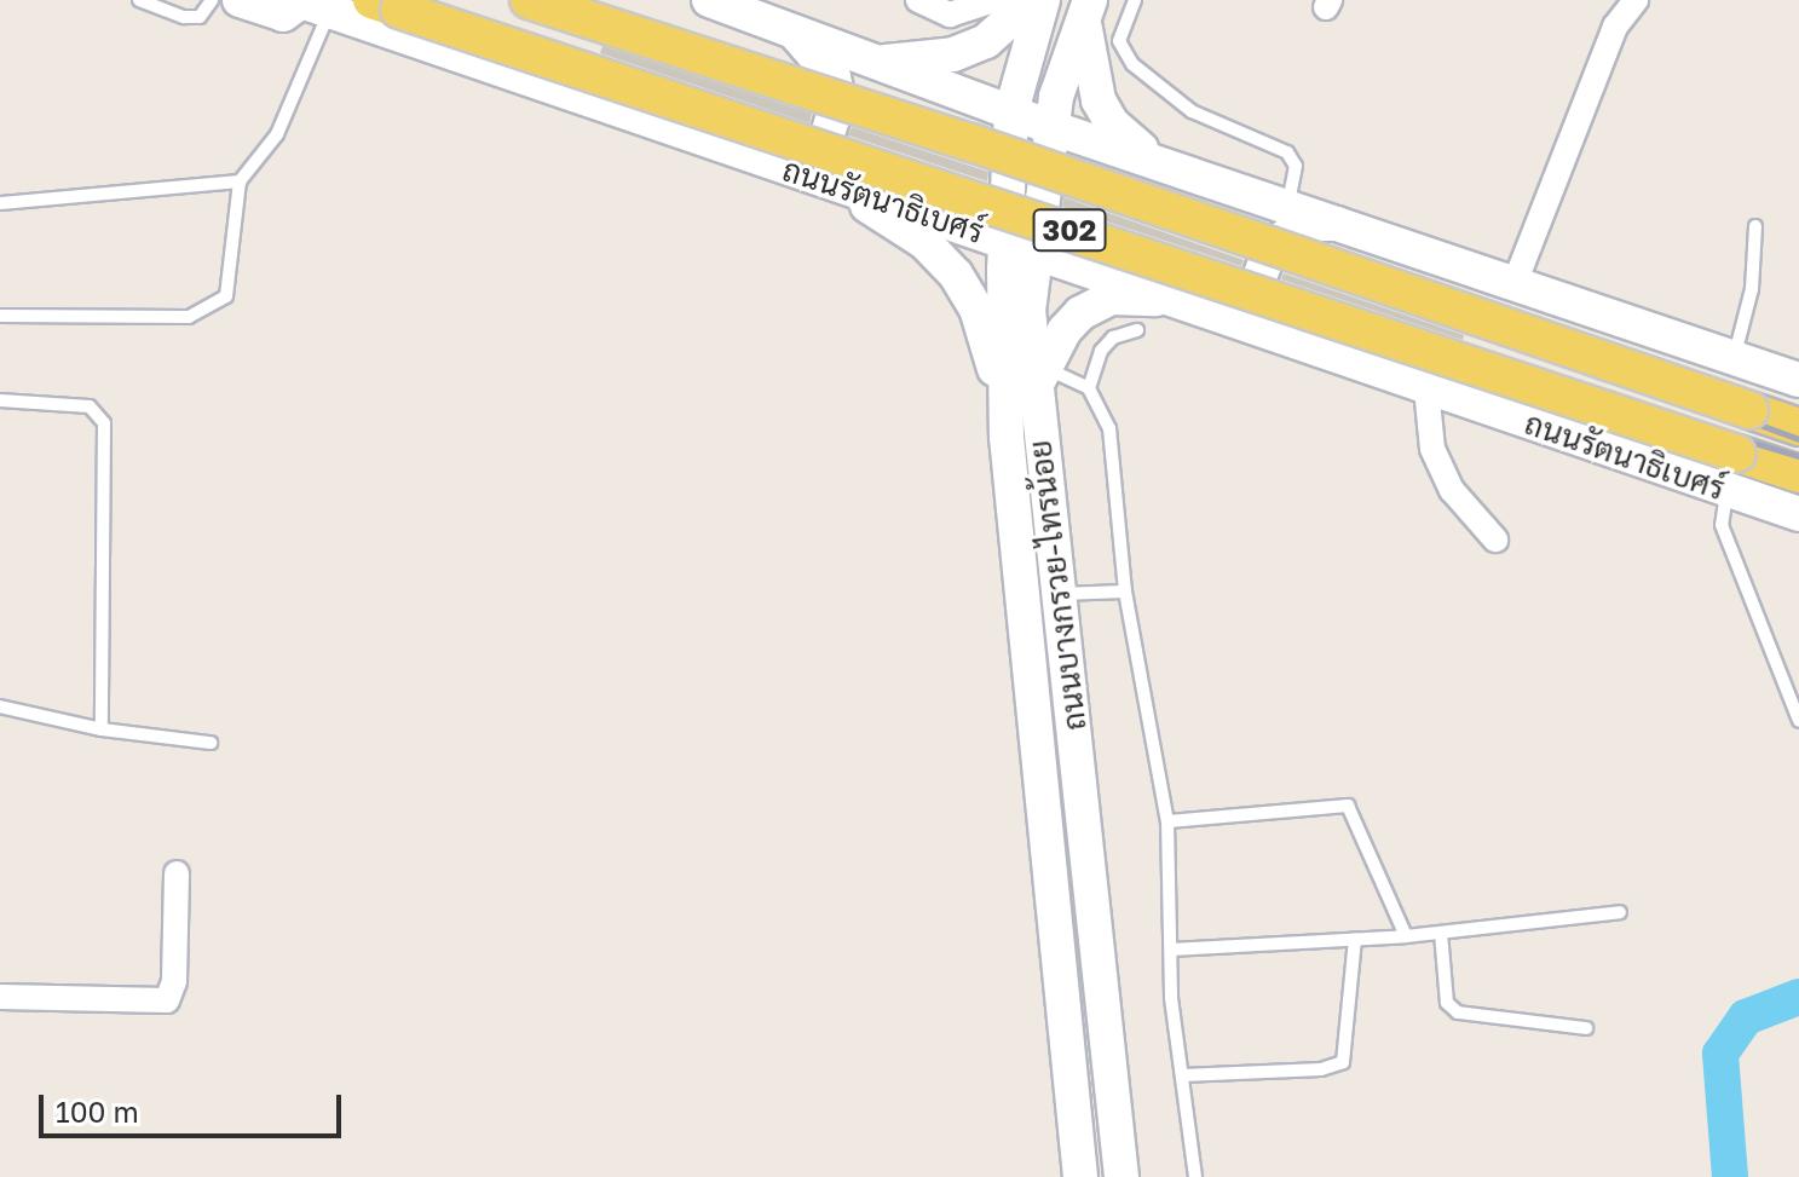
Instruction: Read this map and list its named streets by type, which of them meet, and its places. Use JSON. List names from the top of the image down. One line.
{"streets":{"main road":["ถนนรัตนาธิเบศร์","302","ถนนบางกรวย-ไทรน้อย"]},"crossings":[["ถนนรัตนาธิเบศร์","ถนนบางกรวย-ไทรน้อย"]],"scale_bar":"100 m"}
